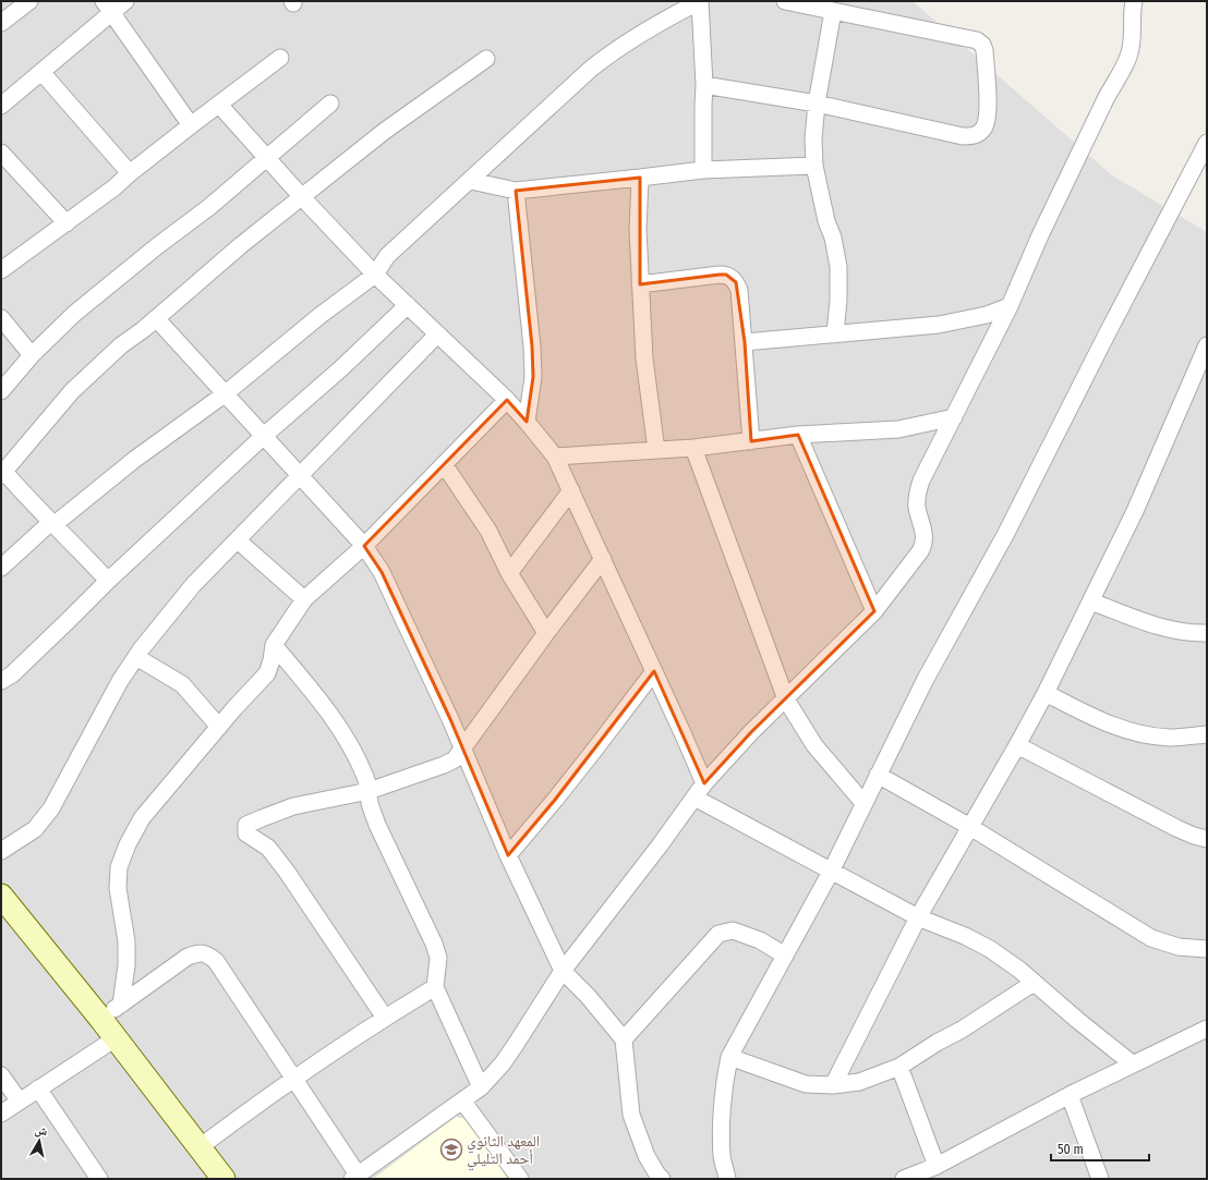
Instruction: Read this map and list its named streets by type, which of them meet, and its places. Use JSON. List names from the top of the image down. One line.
{"places":{"school or university":["المعهد الثانوي أحمد التليلي"]},"scale_bar":"50 m","north":"top"}
